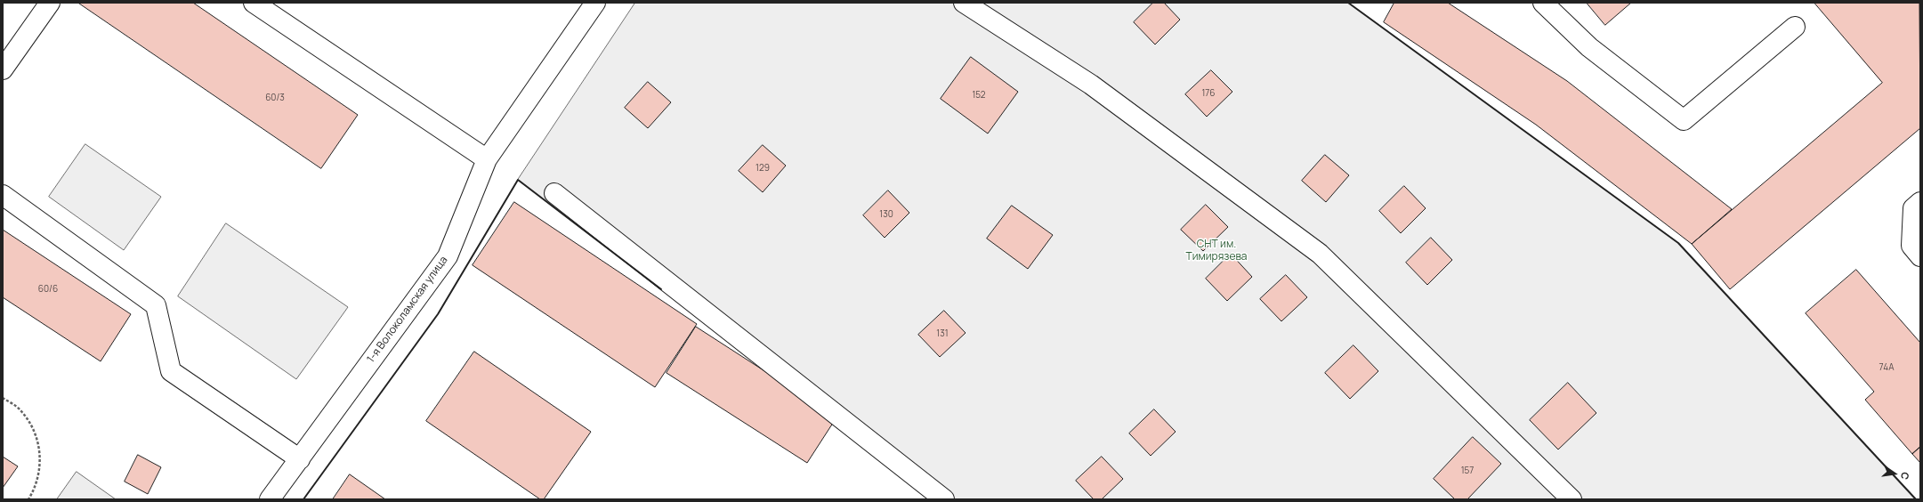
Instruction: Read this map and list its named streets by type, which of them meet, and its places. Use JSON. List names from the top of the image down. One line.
{"streets":{"street":["1-я Волоколамская улица"]},"parks":["СНТ им. Тимирязева"],"house_numbers":["176","152","60/3","129","130","60/6","131","74А","157"],"north":"right"}
